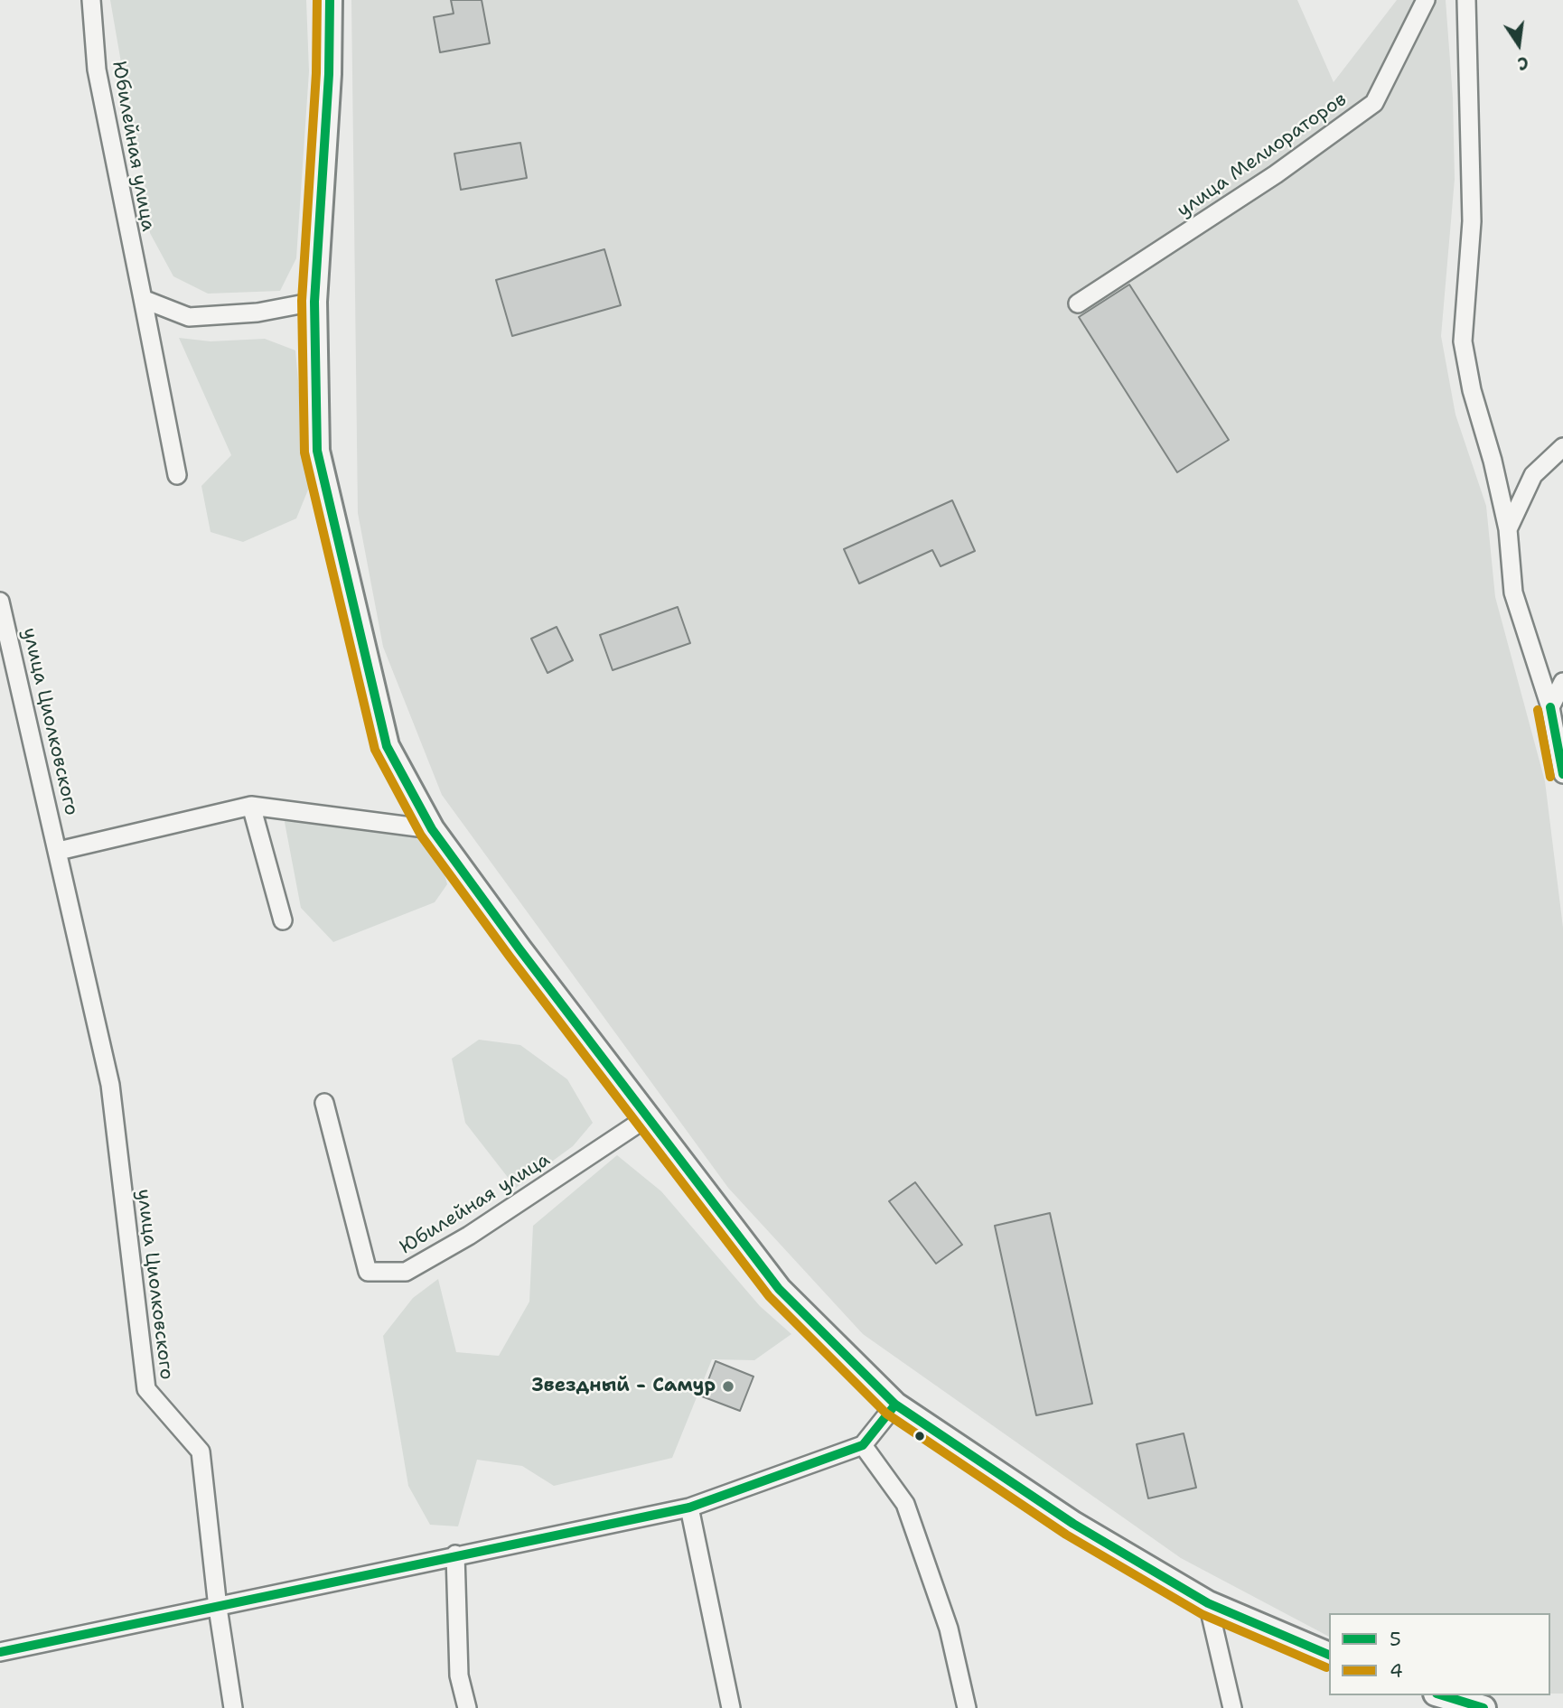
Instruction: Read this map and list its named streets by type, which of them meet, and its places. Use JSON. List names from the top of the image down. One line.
{"streets":{"street":["Юбилейная улица","улица Мелиораторов","улица Циолковского"]},"places":["Звездный - Самур"],"lines":["transit line 5","transit line 4"],"legend":["5","4"],"north":"bottom"}
